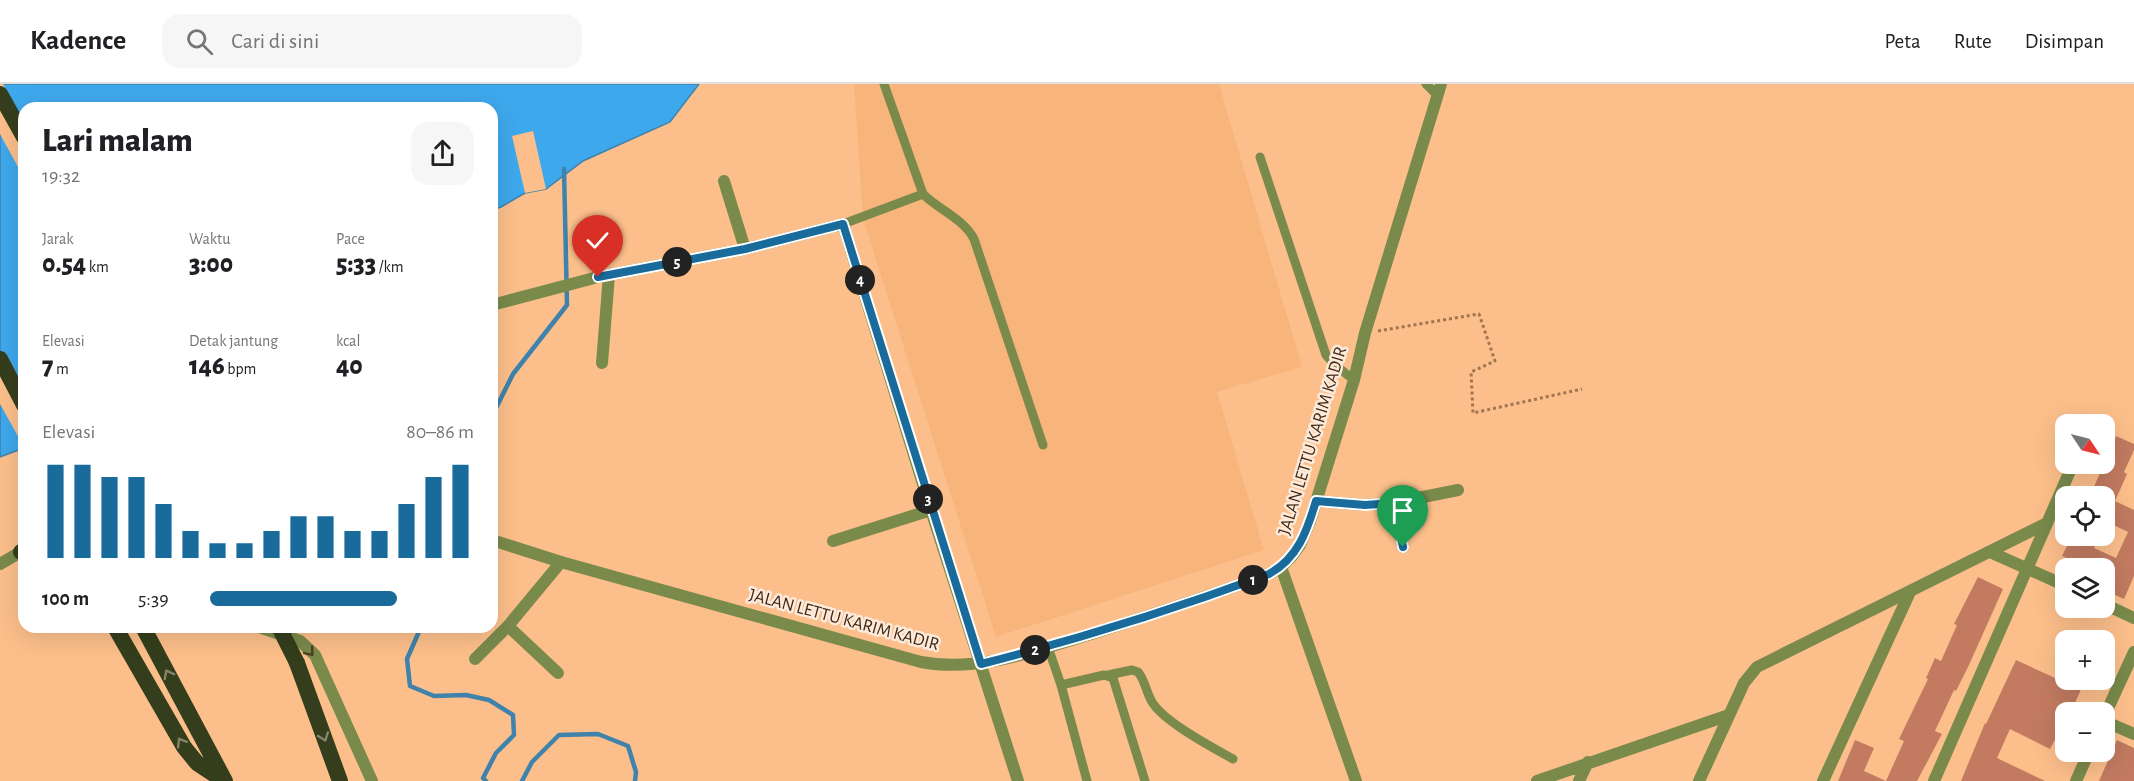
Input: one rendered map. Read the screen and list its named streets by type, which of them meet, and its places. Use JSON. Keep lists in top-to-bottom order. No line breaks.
{"streets":{"street":["JALAN LETTU KARIM KADIR"]},"north":"bottom right","page":{"header":"Kadence","search":"Cari di sini","nav":["Peta","Rute","Disimpan"],"heading":["Lari malam","19:32"],"stats":[["Jarak","0.54 km"],["Waktu","3:00"],["Pace","5:33 /km"],["Elevasi","7 m"],["Detak jantung","146 bpm"],["kcal","40"]],"pins":["5","4","3","1","2"],"chart":["Elevasi","80–86 m"],"map_buttons":["+","−"],"list":[{"name":"100 m","note":"5:39"}]}}
